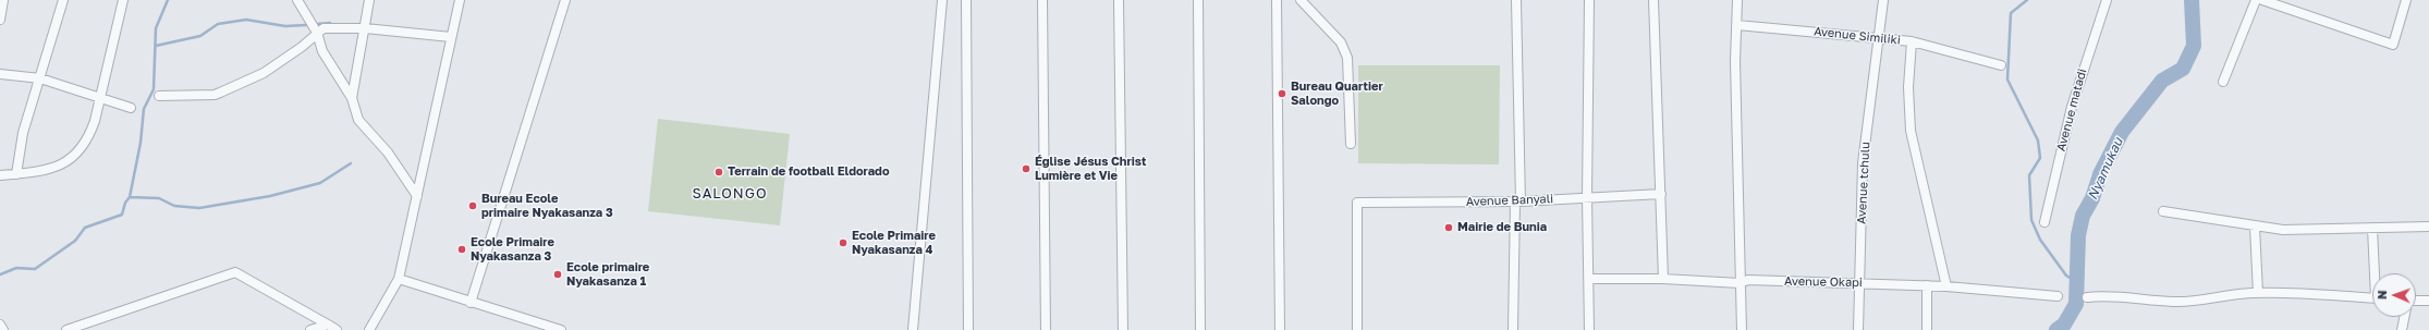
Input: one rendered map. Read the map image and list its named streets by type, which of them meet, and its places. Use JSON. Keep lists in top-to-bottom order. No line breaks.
{"streets":{"street":["Avenue Similiki","Avenue matadi","Avenue tchulu","Avenue Banyali","Avenue Okapi"]},"crossings":[["Avenue Similiki","Avenue tchulu"],["Avenue Similiki","Avenue Okapi"],["Avenue tchulu","Avenue Okapi"]],"districts":["SALONGO"],"water":["Nyamukau"],"places":["Bureau Quartier Salongo","Église Jésus Christ Lumière et Vie","Terrain de football Eldorado","Bureau Ecole primaire Nyakasanza 3","Mairie de Bunia","Ecole Primaire Nyakasanza 4","Ecole Primaire Nyakasanza 3","Ecole primaire Nyakasanza 1"],"north":"left"}
